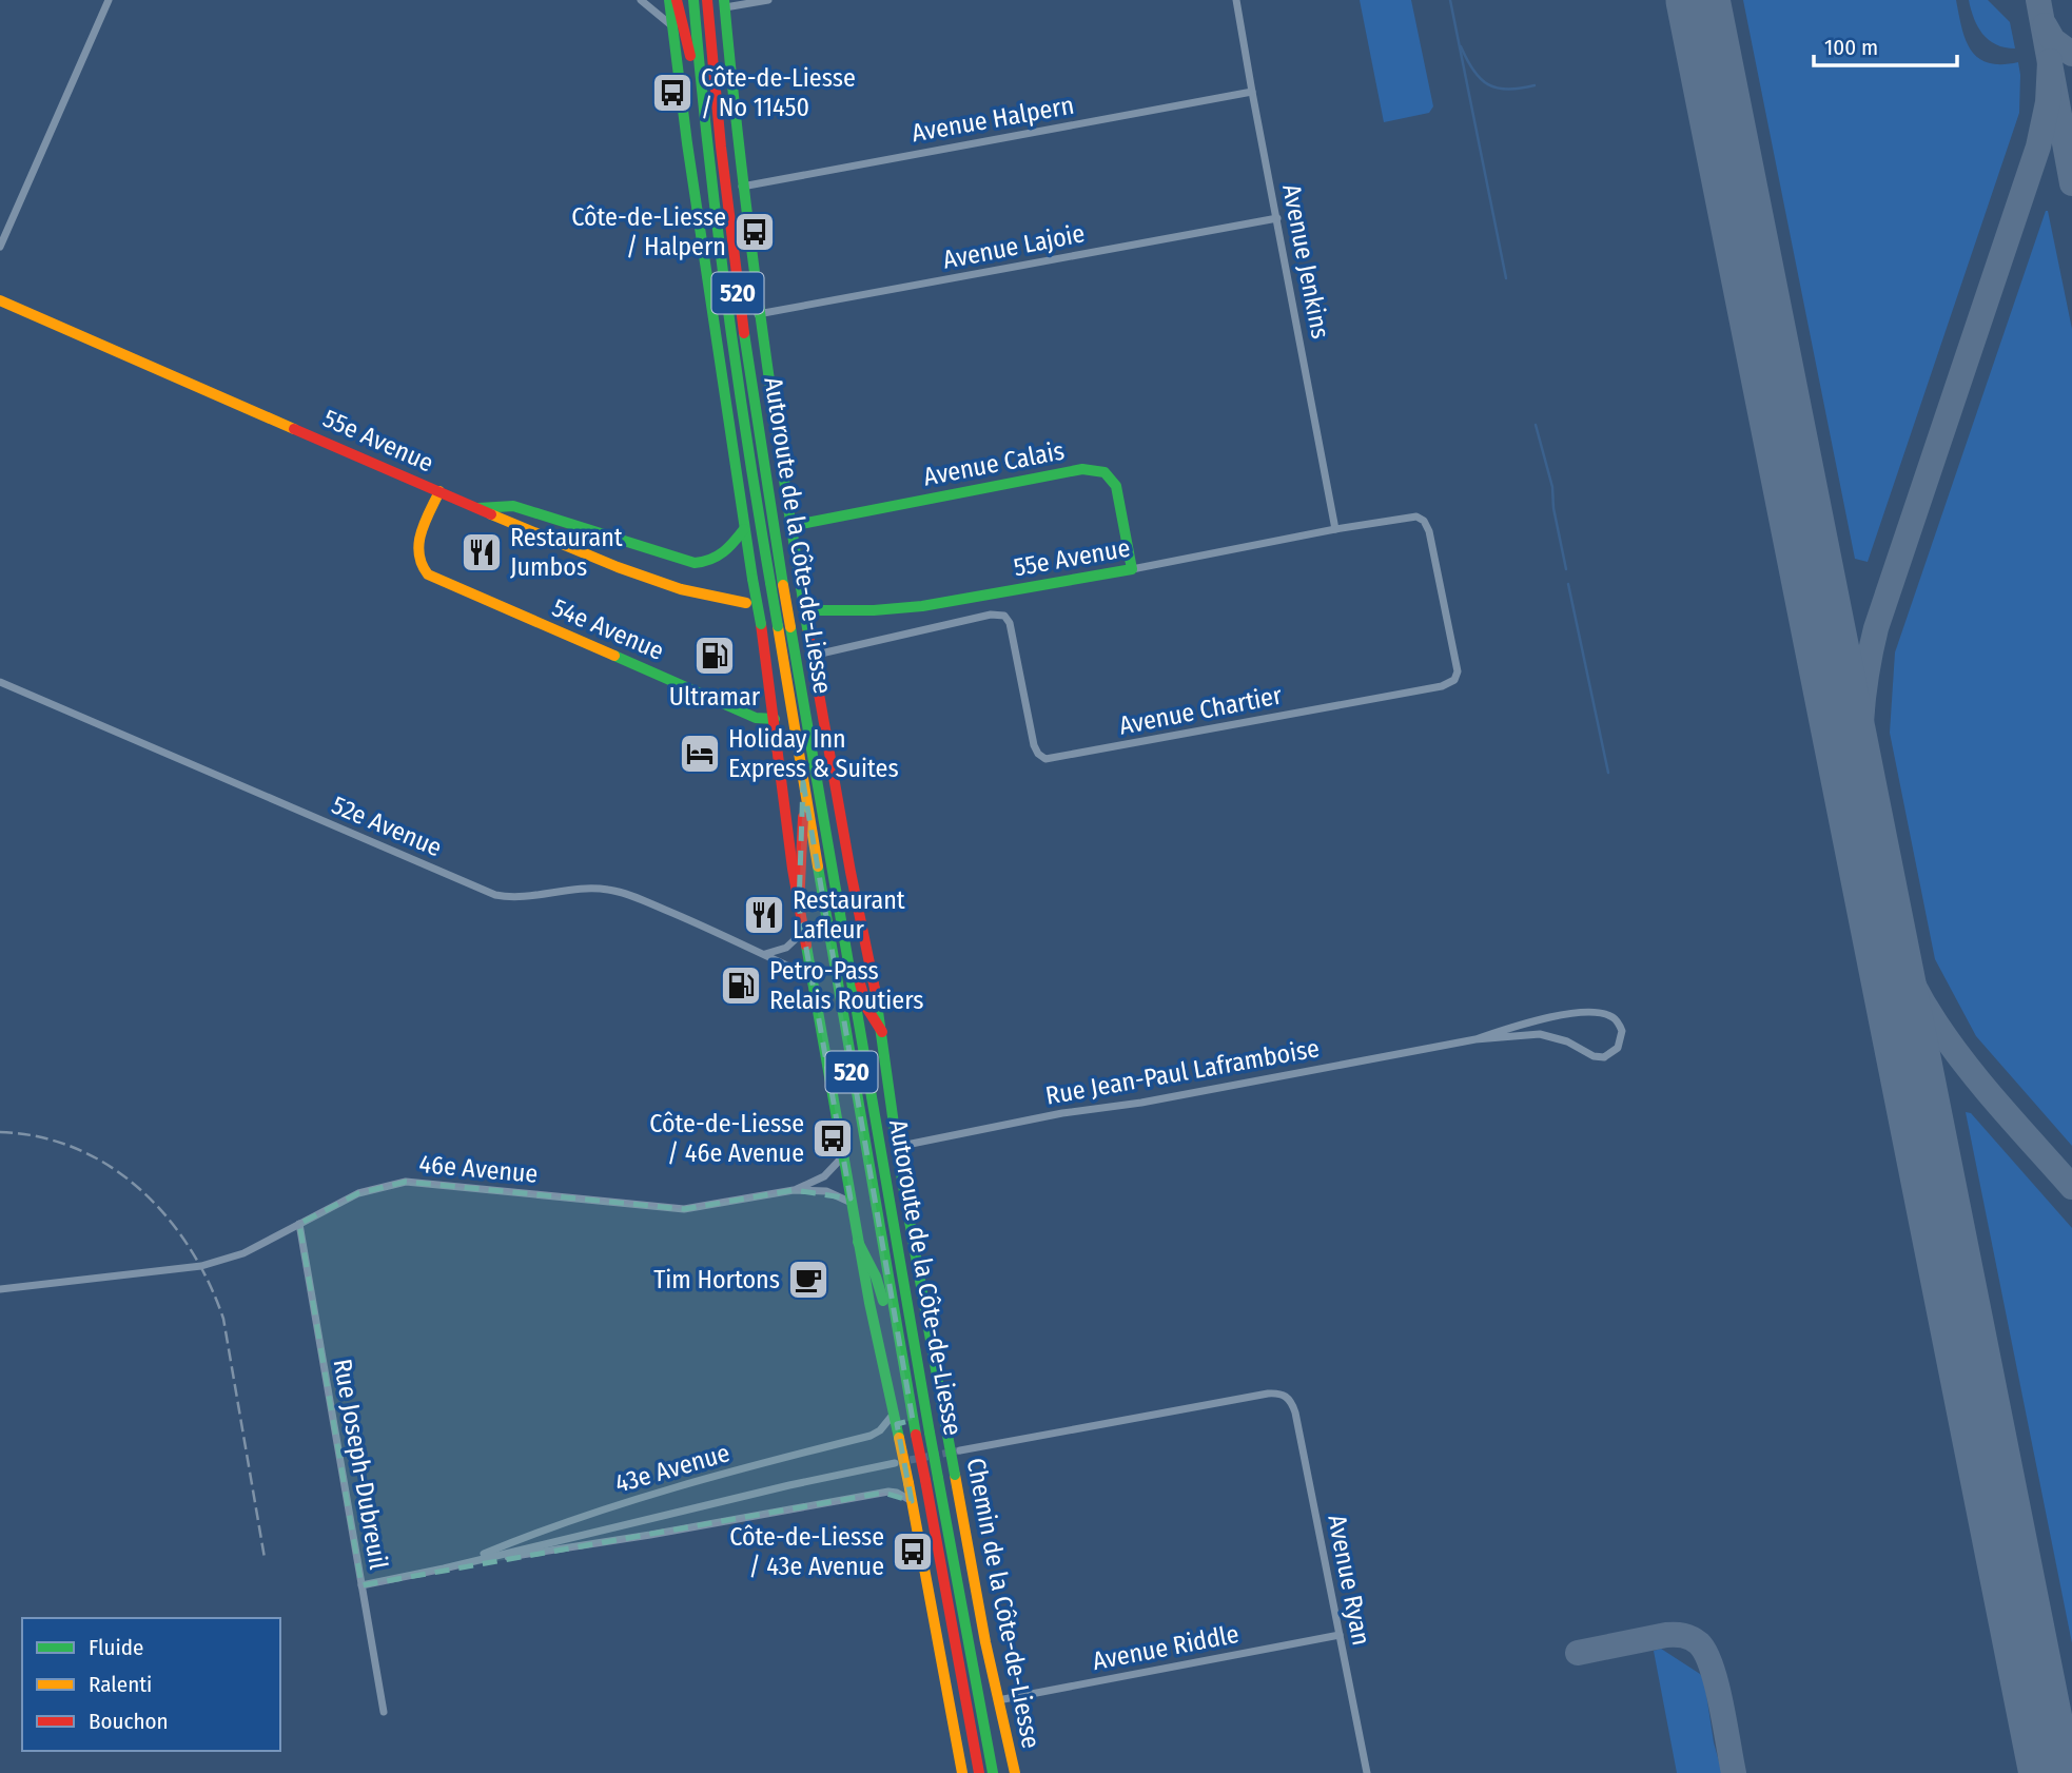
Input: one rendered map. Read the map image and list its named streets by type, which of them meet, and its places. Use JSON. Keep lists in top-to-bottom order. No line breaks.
{"streets":{"main road":["520","55e Avenue","Avenue Calais","Autoroute de la Côte-de-Liesse","54e Avenue","Chemin de la Côte-de-Liesse"],"street":["Avenue Halpern","Avenue Lajoie","Avenue Jenkins","Avenue Chartier","52e Avenue","Rue Jean-Paul Laframboise","46e Avenue","Rue Joseph-Dubreuil","43e Avenue","Avenue Ryan","Avenue Riddle"]},"crossings":[["Avenue Halpern","Avenue Jenkins"],["Avenue Halpern","Chemin de la Côte-de-Liesse"],["Avenue Lajoie","Avenue Jenkins"],["Avenue Lajoie","Chemin de la Côte-de-Liesse"],["Avenue Jenkins","55e Avenue"],["Avenue Jenkins","Avenue Chartier"],["55e Avenue","Avenue Calais"],["55e Avenue","54e Avenue"],["55e Avenue","Avenue Chartier"],["Avenue Calais","Chemin de la Côte-de-Liesse"],["Avenue Chartier","Chemin de la Côte-de-Liesse"],["Rue Jean-Paul Laframboise","Chemin de la Côte-de-Liesse"],["46e Avenue","Rue Joseph-Dubreuil"],["Rue Joseph-Dubreuil","43e Avenue"],["Avenue Ryan","Avenue Riddle"],["Chemin de la Côte-de-Liesse","Avenue Riddle"]],"places":{"bus stop":["Côte-de-Liesse / No 11450","Côte-de-Liesse / Halpern","Côte-de-Liesse / 46e Avenue","Côte-de-Liesse / 43e Avenue"],"restaurant":["Restaurant Jumbos","Restaurant Lafleur"],"fuel station":["Ultramar","Petro-Pass Relais Routiers"],"hotel":["Holiday Inn Express & Suites"],"cafe":["Tim Hortons"]},"legend":["Fluide","Ralenti","Bouchon"],"scale_bar":"100 m"}
